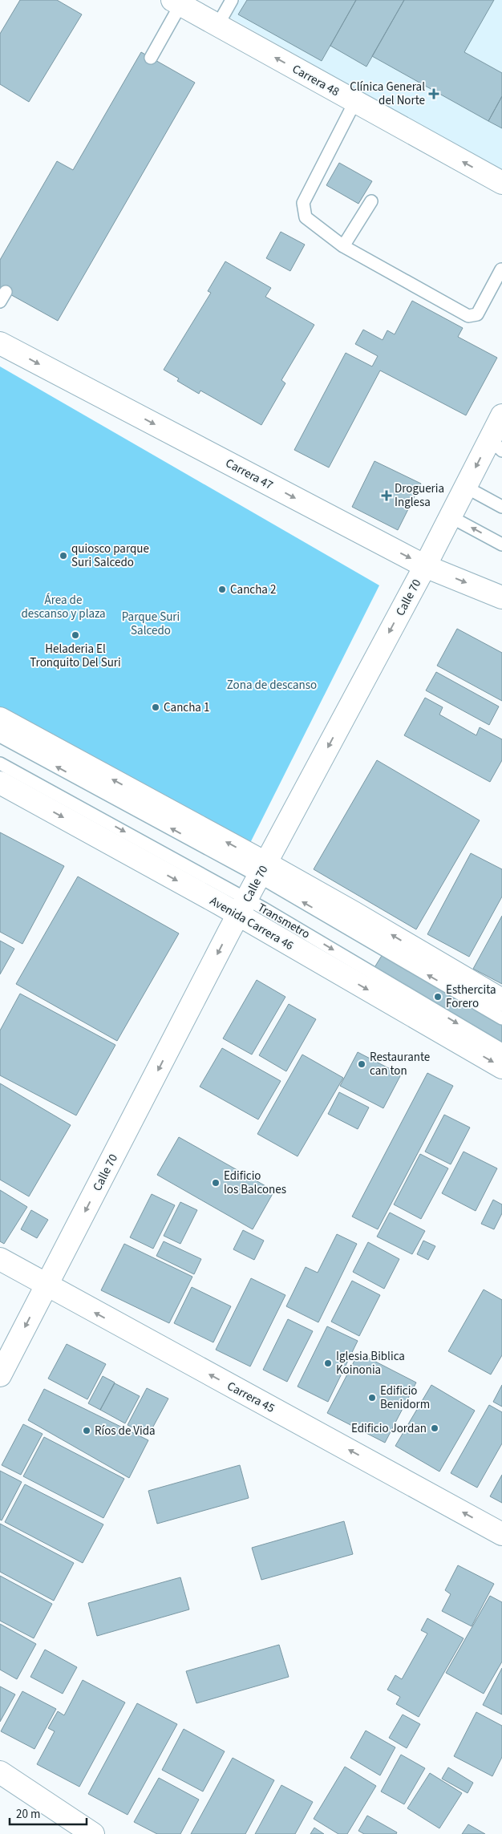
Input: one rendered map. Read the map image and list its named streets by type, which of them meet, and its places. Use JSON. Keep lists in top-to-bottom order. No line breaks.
{"streets":{"street":["Carrera 48","Carrera 47","Calle 70","Avenida Carrera 46","Carrera 45"],"lane":["Transmetro"]},"crossings":[["Carrera 47","Calle 70"],["Calle 70","Transmetro"],["Calle 70","Avenida Carrera 46"],["Calle 70","Carrera 45"],["Transmetro","Avenida Carrera 46"]],"one_way":["Carrera 48","Carrera 47","Calle 70","Carrera 45"],"parks":["Área de descanso y plaza","Parque Suri Salcedo","Zona de descanso"],"places":{"health":["Clínica General del Norte","Drogueria Inglesa"],"other":["quiosco parque Suri Salcedo","Cancha 2","Heladeria El Tronquito Del Suri","Cancha 1","Esthercita Forero","Restaurante can ton","Edificio los Balcones","Iglesia Biblica Koinonia","Edificio Benidorm","Edificio Jordan","Ríos de Vida"]},"scale_bar":"20 m"}
